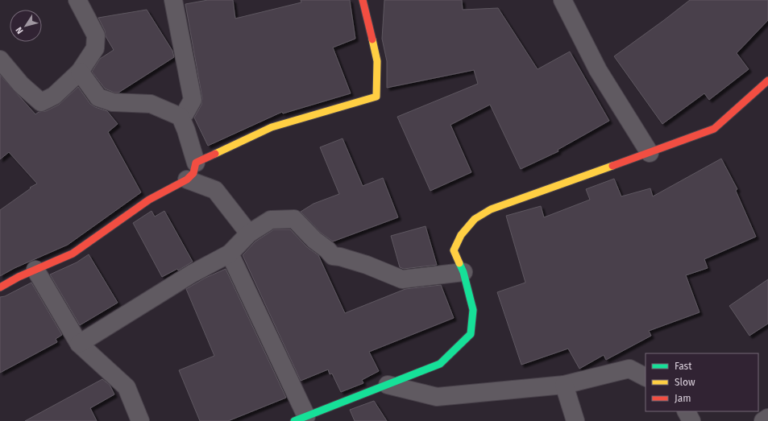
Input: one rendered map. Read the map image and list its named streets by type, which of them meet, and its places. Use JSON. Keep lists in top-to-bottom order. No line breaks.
{"legend":["Fast","Slow","Jam"],"north":"bottom left"}
